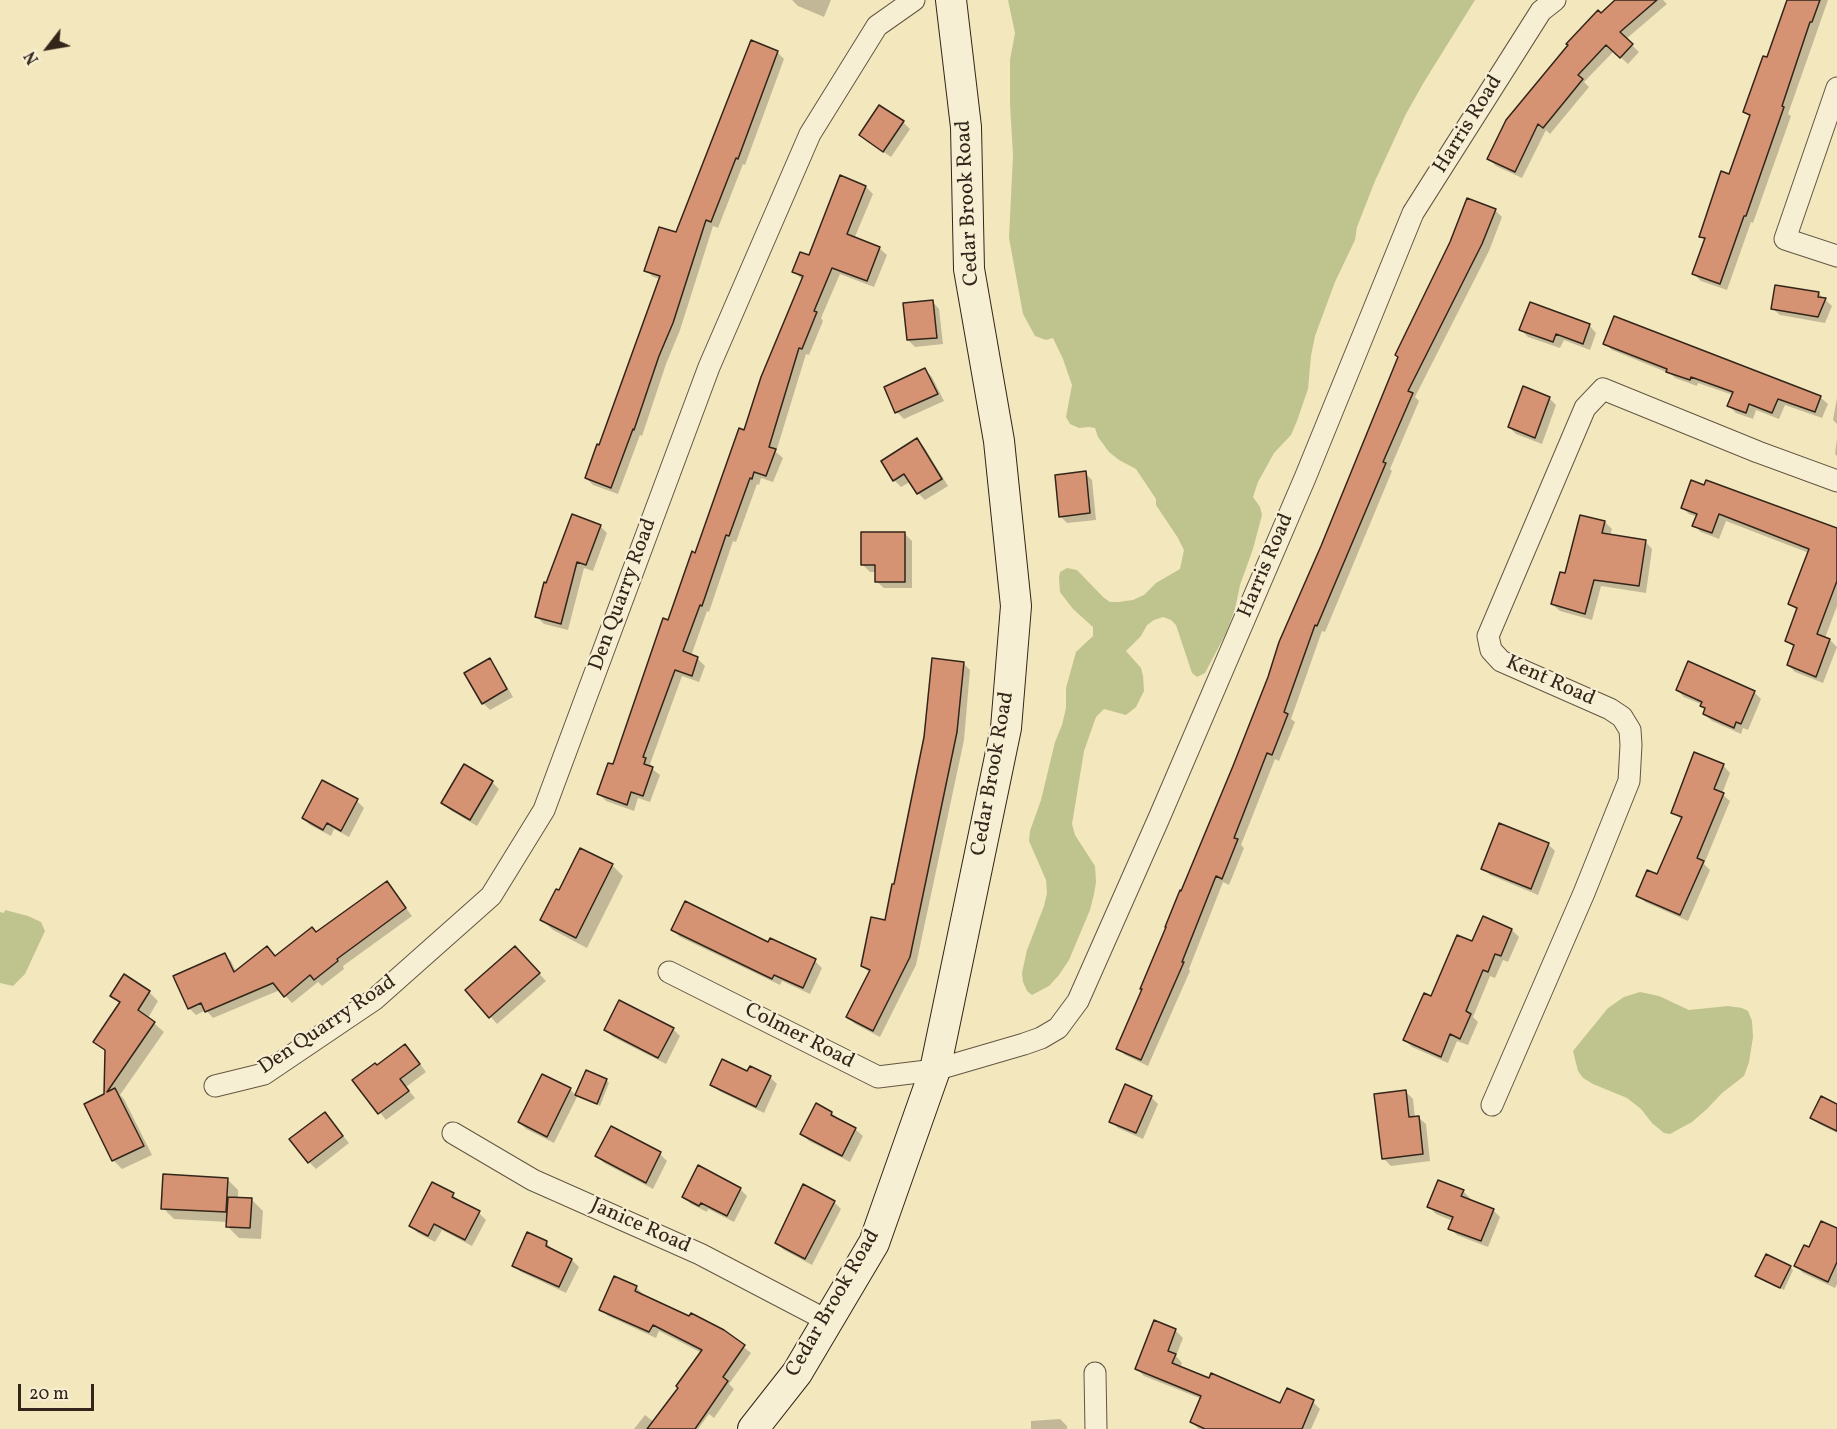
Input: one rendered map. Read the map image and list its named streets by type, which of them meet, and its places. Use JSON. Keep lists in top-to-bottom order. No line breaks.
{"streets":{"street":["Harris Road","Cedar Brook Road","Den Quarry Road","Kent Road","Colmer Road","Janice Road"]},"crossings":[["Harris Road","Cedar Brook Road"],["Harris Road","Colmer Road"],["Cedar Brook Road","Colmer Road"],["Cedar Brook Road","Janice Road"]],"scale_bar":"20 m","north":"bottom left"}
